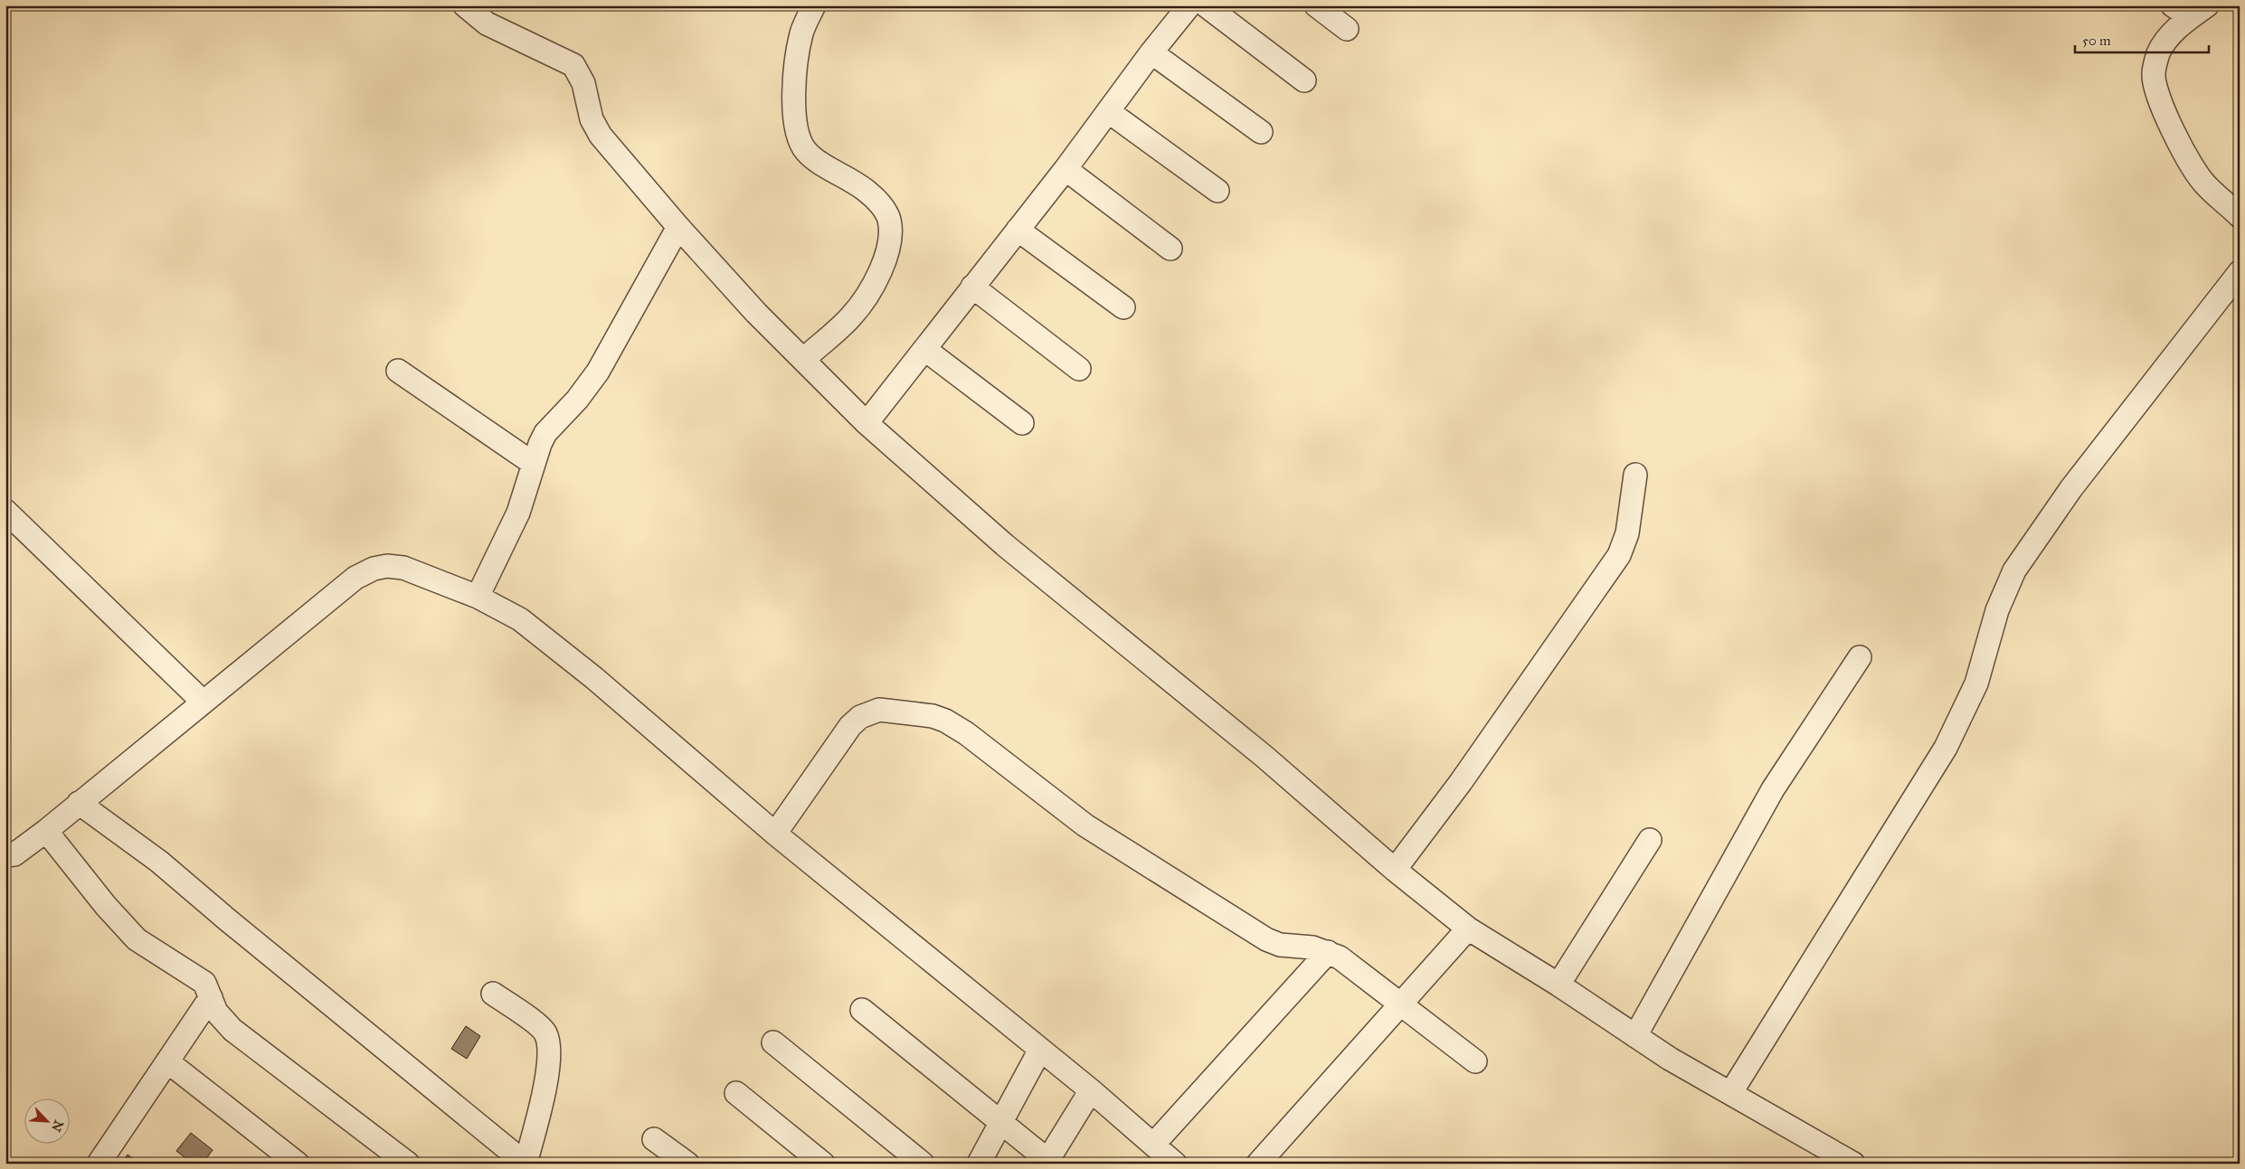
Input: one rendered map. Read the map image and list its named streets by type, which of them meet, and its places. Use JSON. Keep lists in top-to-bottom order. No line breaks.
{"scale_bar":"50 m","north":"bottom right"}
